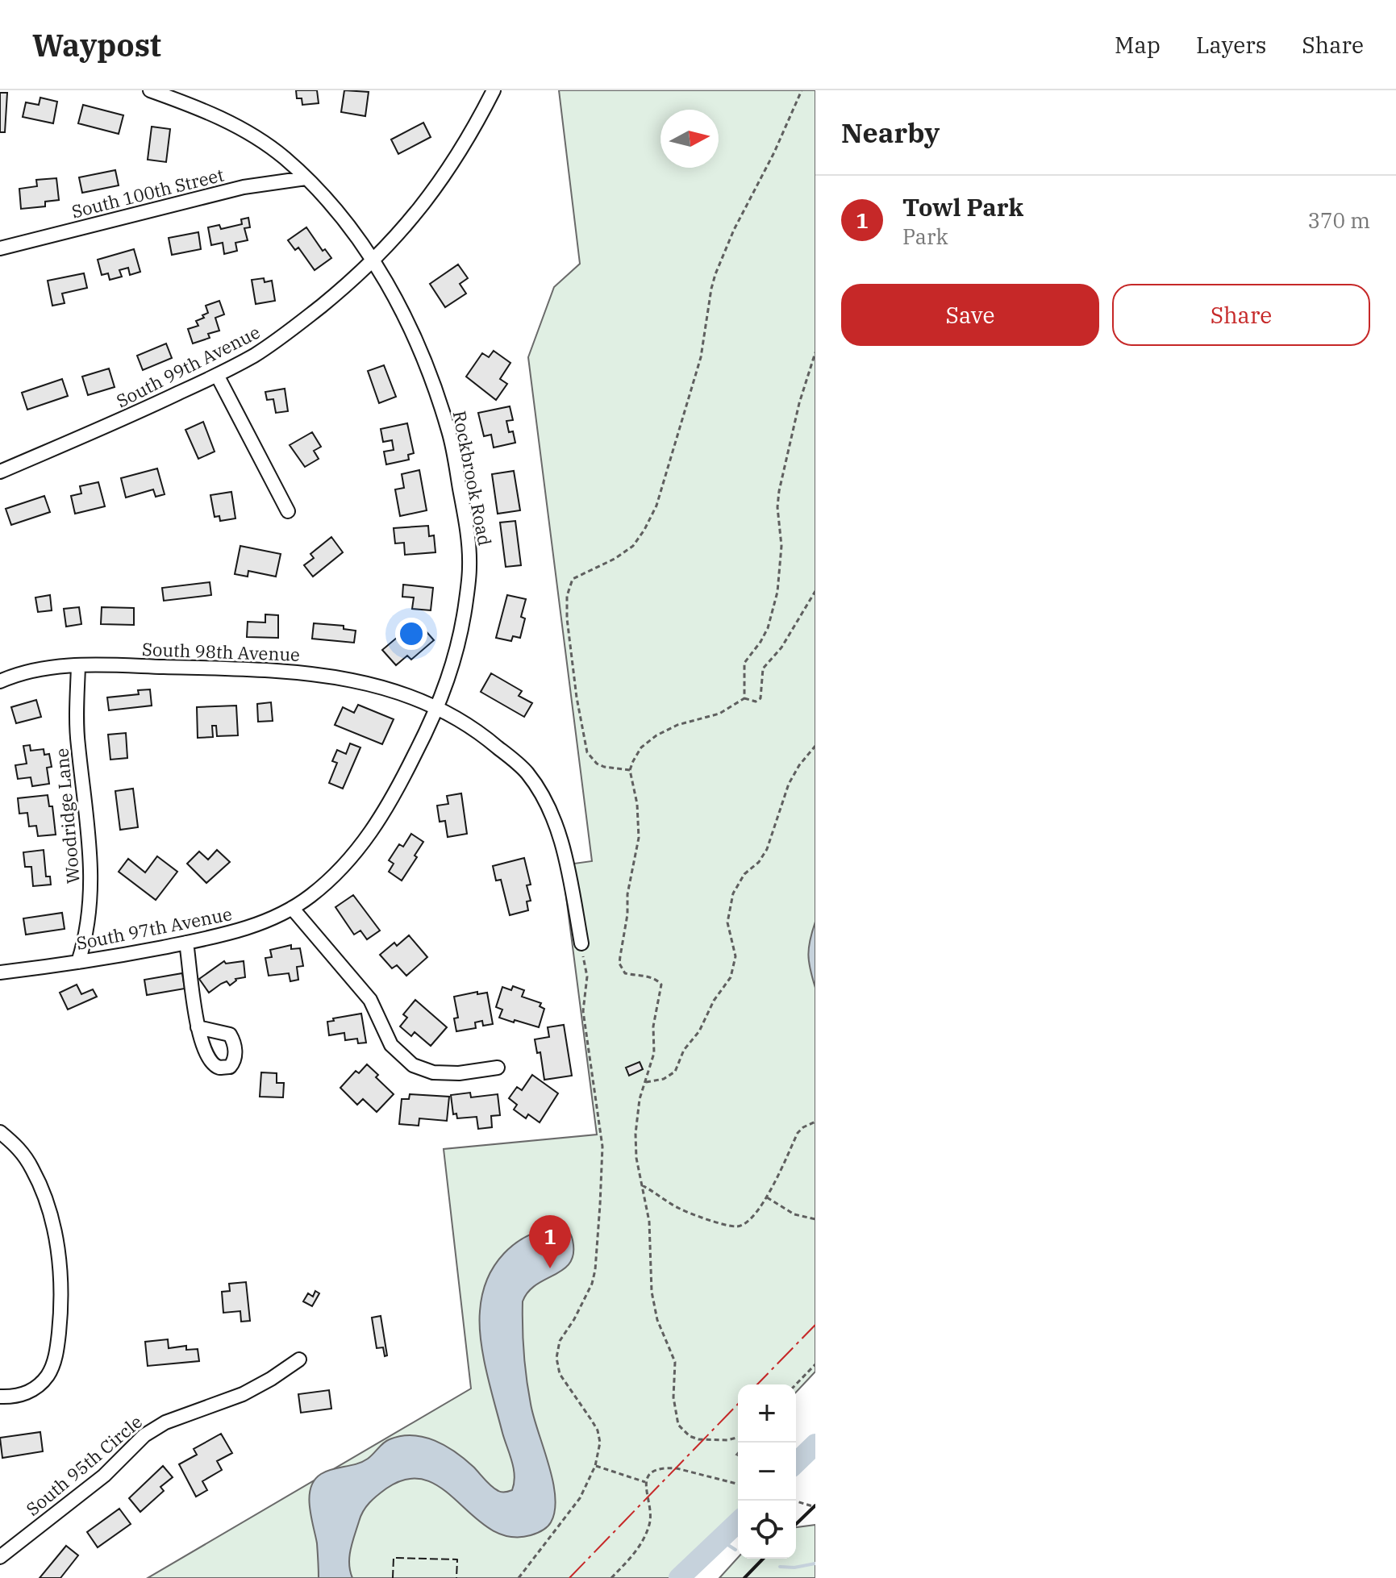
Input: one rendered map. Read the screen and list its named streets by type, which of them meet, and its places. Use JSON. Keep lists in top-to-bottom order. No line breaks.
{"streets":{"street":["South 100th Street","South 99th Avenue","Rockbrook Road","South 98th Avenue","Woodridge Lane","South 97th Avenue","South 95th Circle"]},"crossings":[["South 100th Street","Rockbrook Road"],["South 99th Avenue","Rockbrook Road"],["Rockbrook Road","South 98th Avenue"],["Rockbrook Road","South 97th Avenue"],["South 98th Avenue","Woodridge Lane"],["South 98th Avenue","South 97th Avenue"],["Woodridge Lane","South 97th Avenue"]],"north":"right","page":{"header":"Waypost","nav":["Map","Layers","Share"],"heading":"Nearby","list":[{"mark":"1","name":"Towl Park","note":"Park","value":"370 m"}],"buttons":["Save","Share"],"pins":"1","map_buttons":["+","−"]}}
